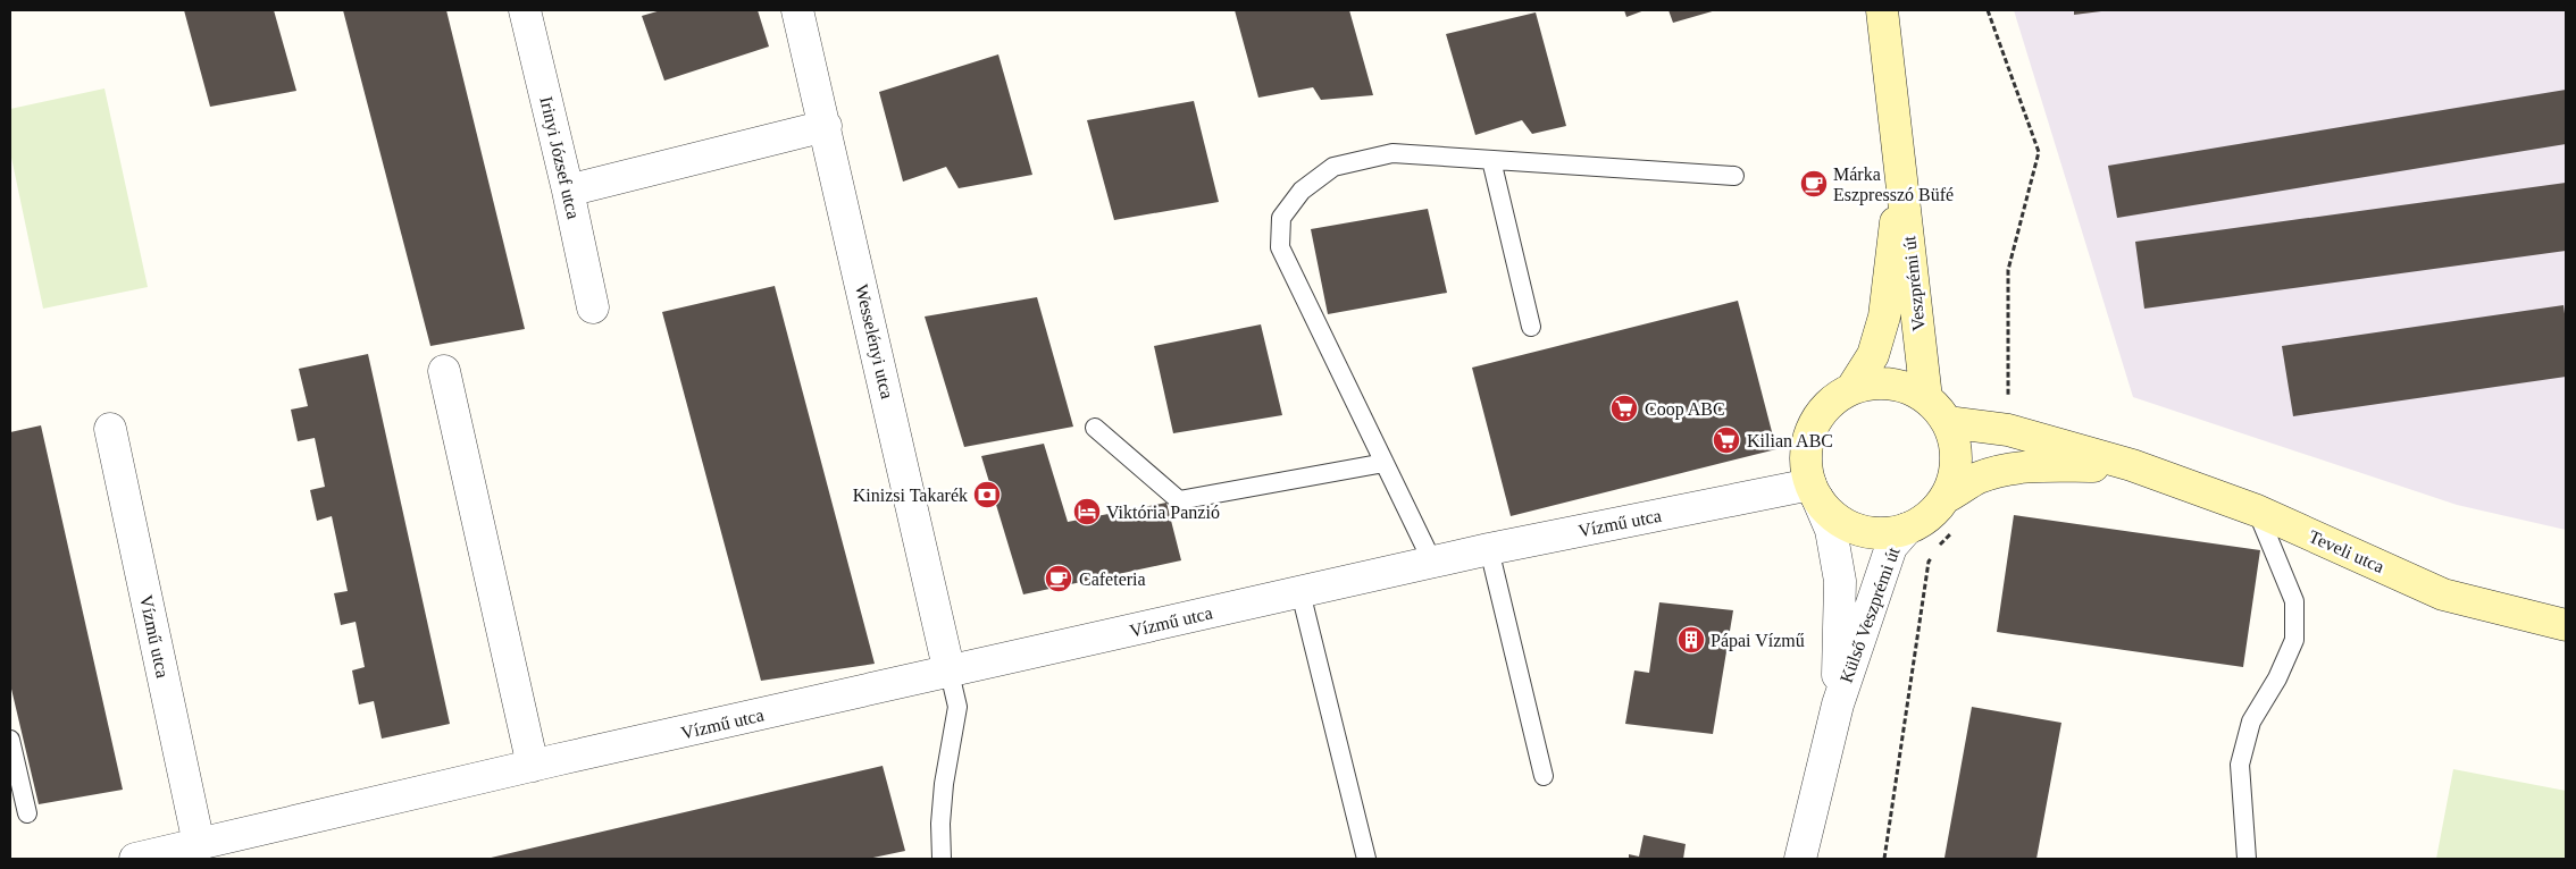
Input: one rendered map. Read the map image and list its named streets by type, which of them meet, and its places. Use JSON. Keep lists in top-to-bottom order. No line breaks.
{"streets":{"main road":["Veszprémi út","Teveli utca"],"street":["Irinyi József utca","Wesselényi utca","Vízmű utca","Külső Veszprémi út"]},"crossings":[["Veszprémi út","Vízmű utca"],["Veszprémi út","Teveli utca"],["Veszprémi út","Külső Veszprémi út"],["Wesselényi utca","Vízmű utca"],["Vízmű utca","Teveli utca"],["Vízmű utca","Külső Veszprémi út"],["Teveli utca","Külső Veszprémi út"]],"places":{"cafe":["Márka Eszpresszó Büfé","Cafeteria"],"supermarket":["Coop ABC","Kilian ABC"],"bank":["Kinizsi Takarék"],"hotel":["Viktória Panzió"],"building":["Pápai Vízmű"]}}
